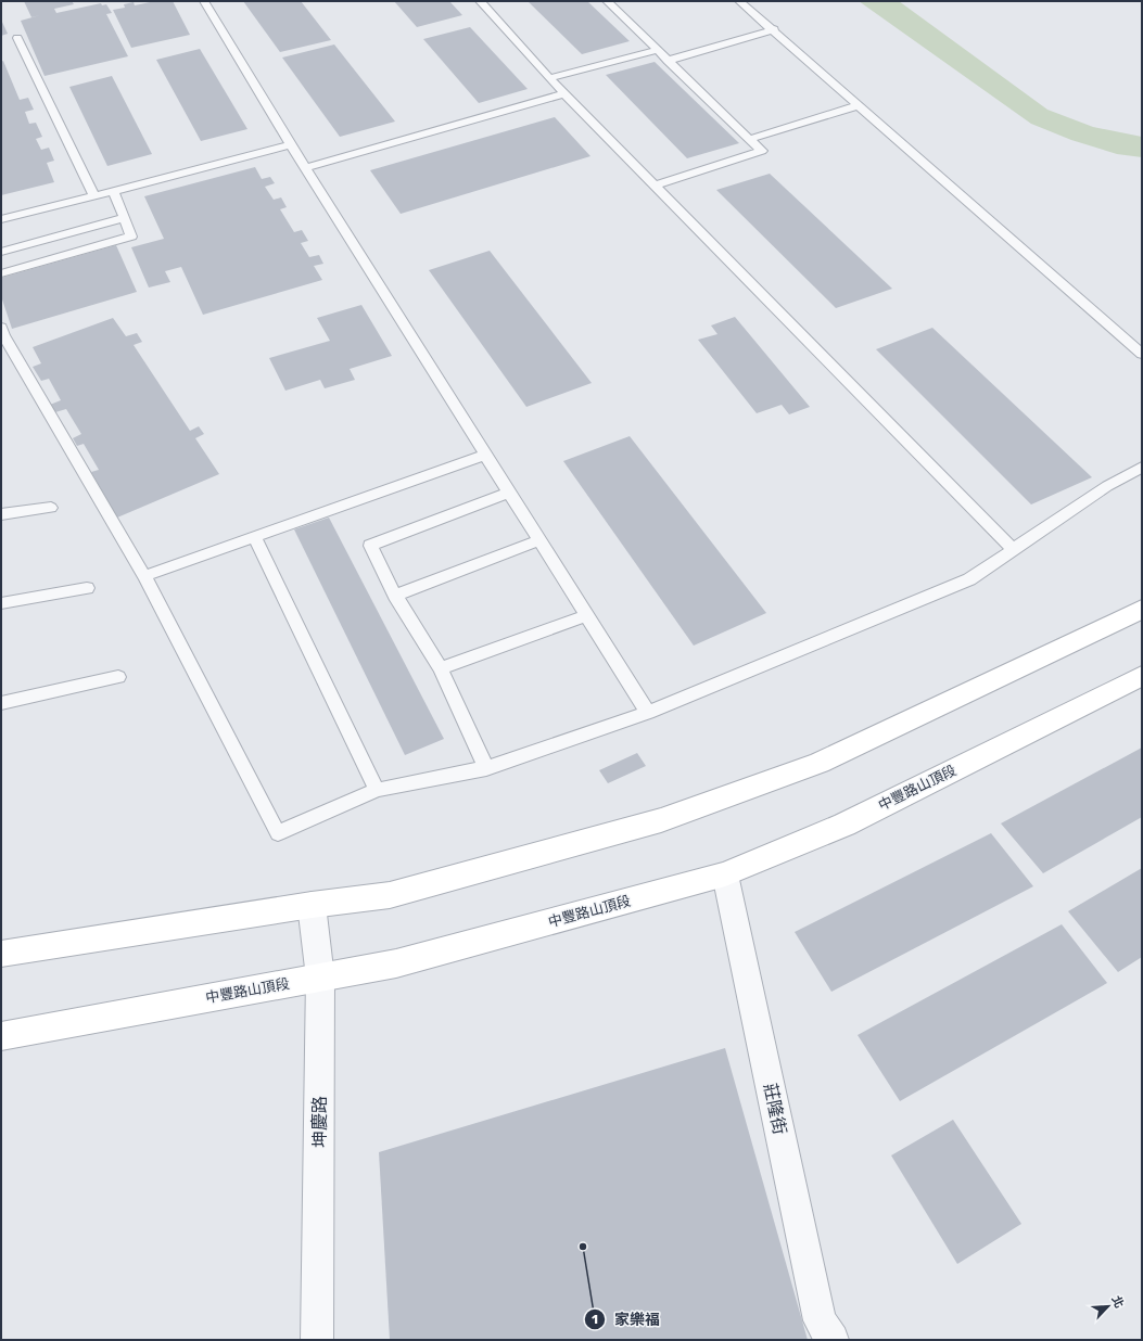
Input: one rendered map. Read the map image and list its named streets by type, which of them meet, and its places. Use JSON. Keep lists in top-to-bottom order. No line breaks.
{"streets":{"main road":["中豐路山頂段"],"street":["莊隆街","坤慶路"]},"crossings":[["中豐路山頂段","莊隆街"],["中豐路山頂段","坤慶路"]],"places":["家樂福"],"north":"top right"}
